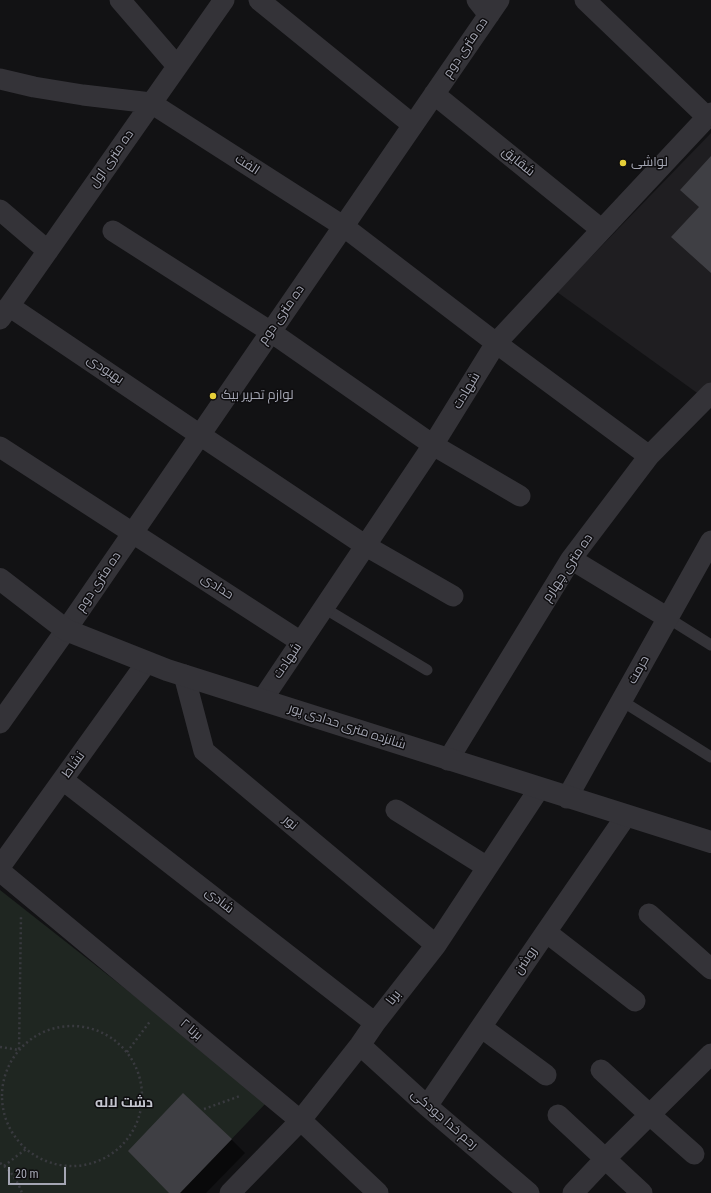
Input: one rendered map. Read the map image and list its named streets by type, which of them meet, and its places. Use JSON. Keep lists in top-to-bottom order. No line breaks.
{"streets":{"street":["ده متری دوم","ده متری اول","شقایق","الفت","بهبودی","شهادت","ده متری چهارم","حدادی","حرمت","شانزده متری حدادی پور","نشاط","نور","شادی","روشن","برنا","برنا ۲","رحم خدا جودکی"]},"crossings":[["ده متری دوم","شقایق"],["ده متری دوم","الفت"],["ده متری دوم","بهبودی"],["ده متری دوم","حدادی"],["ده متری دوم","شانزده متری حدادی پور"],["ده متری اول","الفت"],["ده متری اول","بهبودی"],["شقایق","شهادت"],["الفت","شهادت"],["الفت","ده متری چهارم"],["بهبودی","شهادت"],["شهادت","حدادی"],["شهادت","شانزده متری حدادی پور"],["ده متری چهارم","شانزده متری حدادی پور"],["حرمت","شانزده متری حدادی پور"],["شانزده متری حدادی پور","نشاط"],["شانزده متری حدادی پور","نور"],["شانزده متری حدادی پور","روشن"],["شانزده متری حدادی پور","برنا"],["نشاط","شادی"],["نور","برنا"],["شادی","برنا"],["روشن","رحم خدا جودکی"],["برنا","برنا ۲"],["برنا","رحم خدا جودکی"]],"districts":["دشت لاله"],"places":["لواشی","لوازم تحریر بیک"],"scale_bar":"20 m"}
